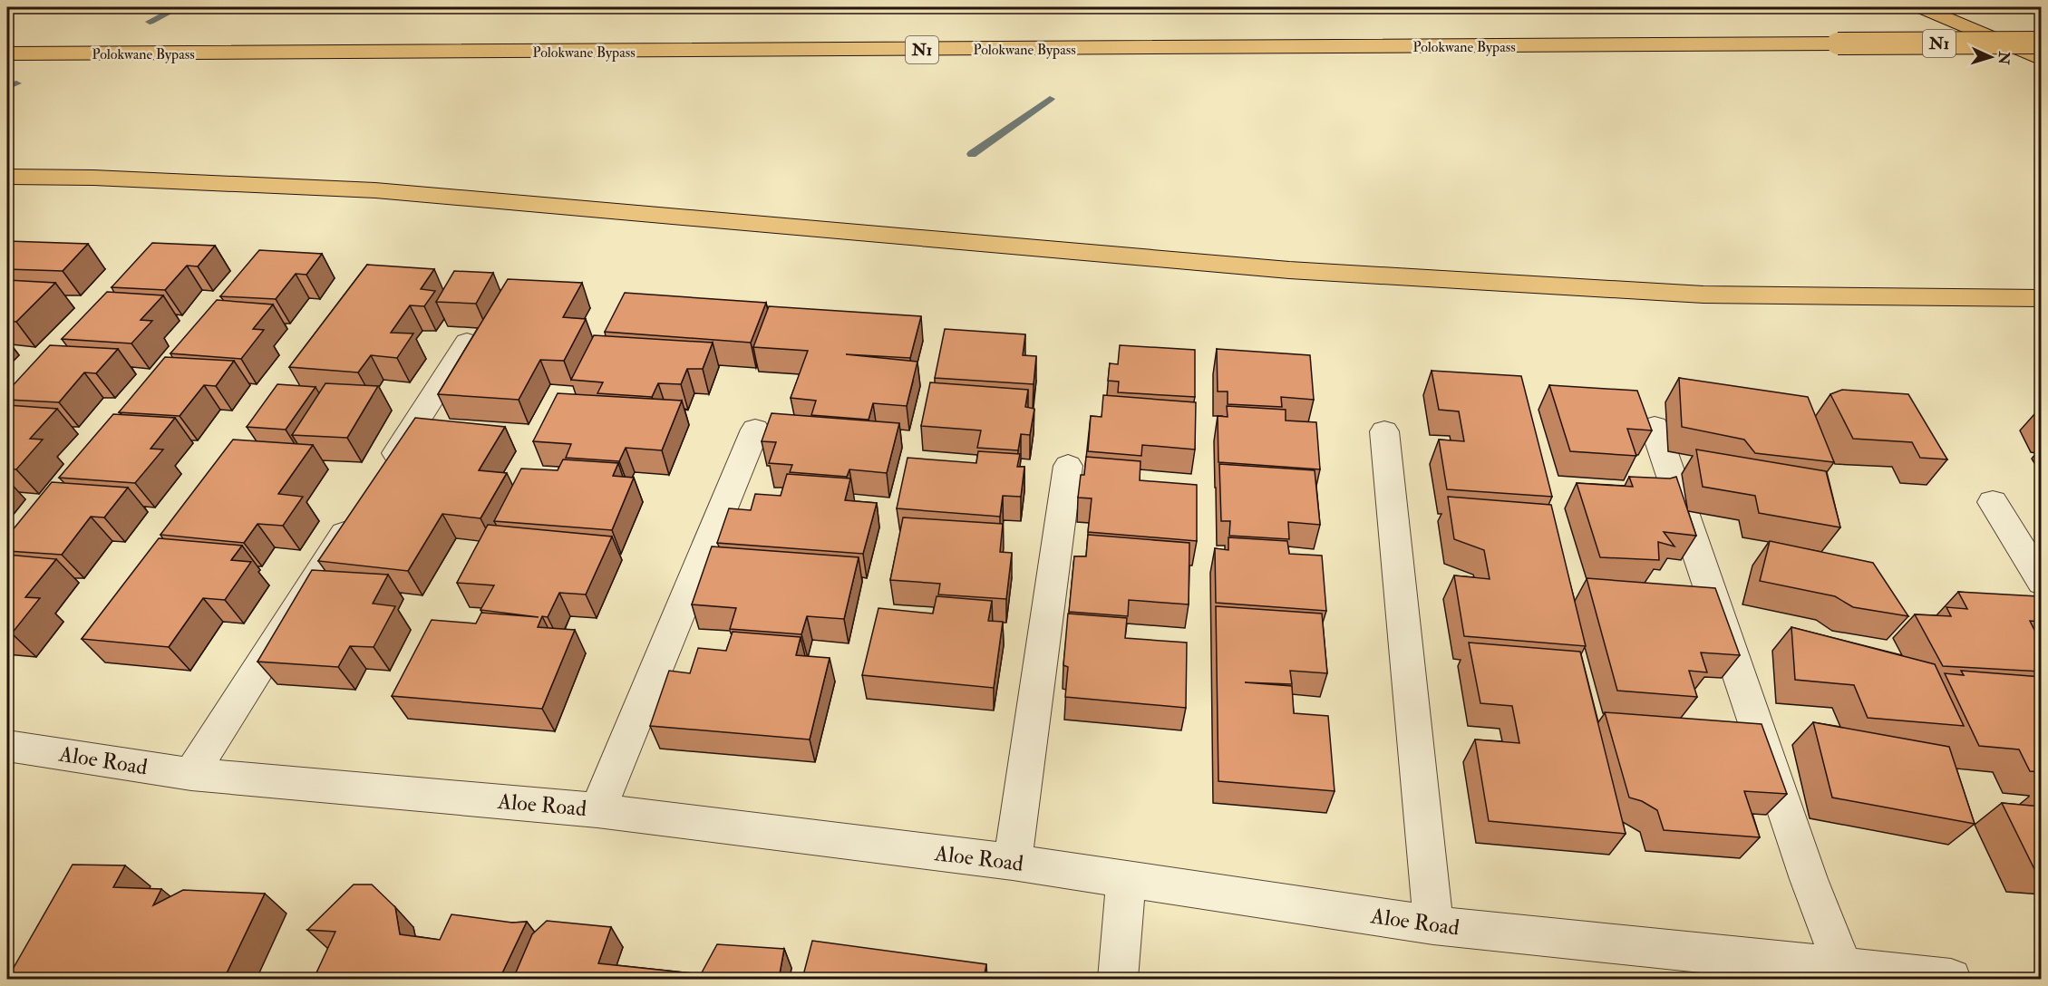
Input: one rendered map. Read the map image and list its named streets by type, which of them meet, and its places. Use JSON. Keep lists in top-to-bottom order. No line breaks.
{"streets":{"main road":["N1","Polokwane Bypass"],"street":["Aloe Road"]},"north":"right"}
